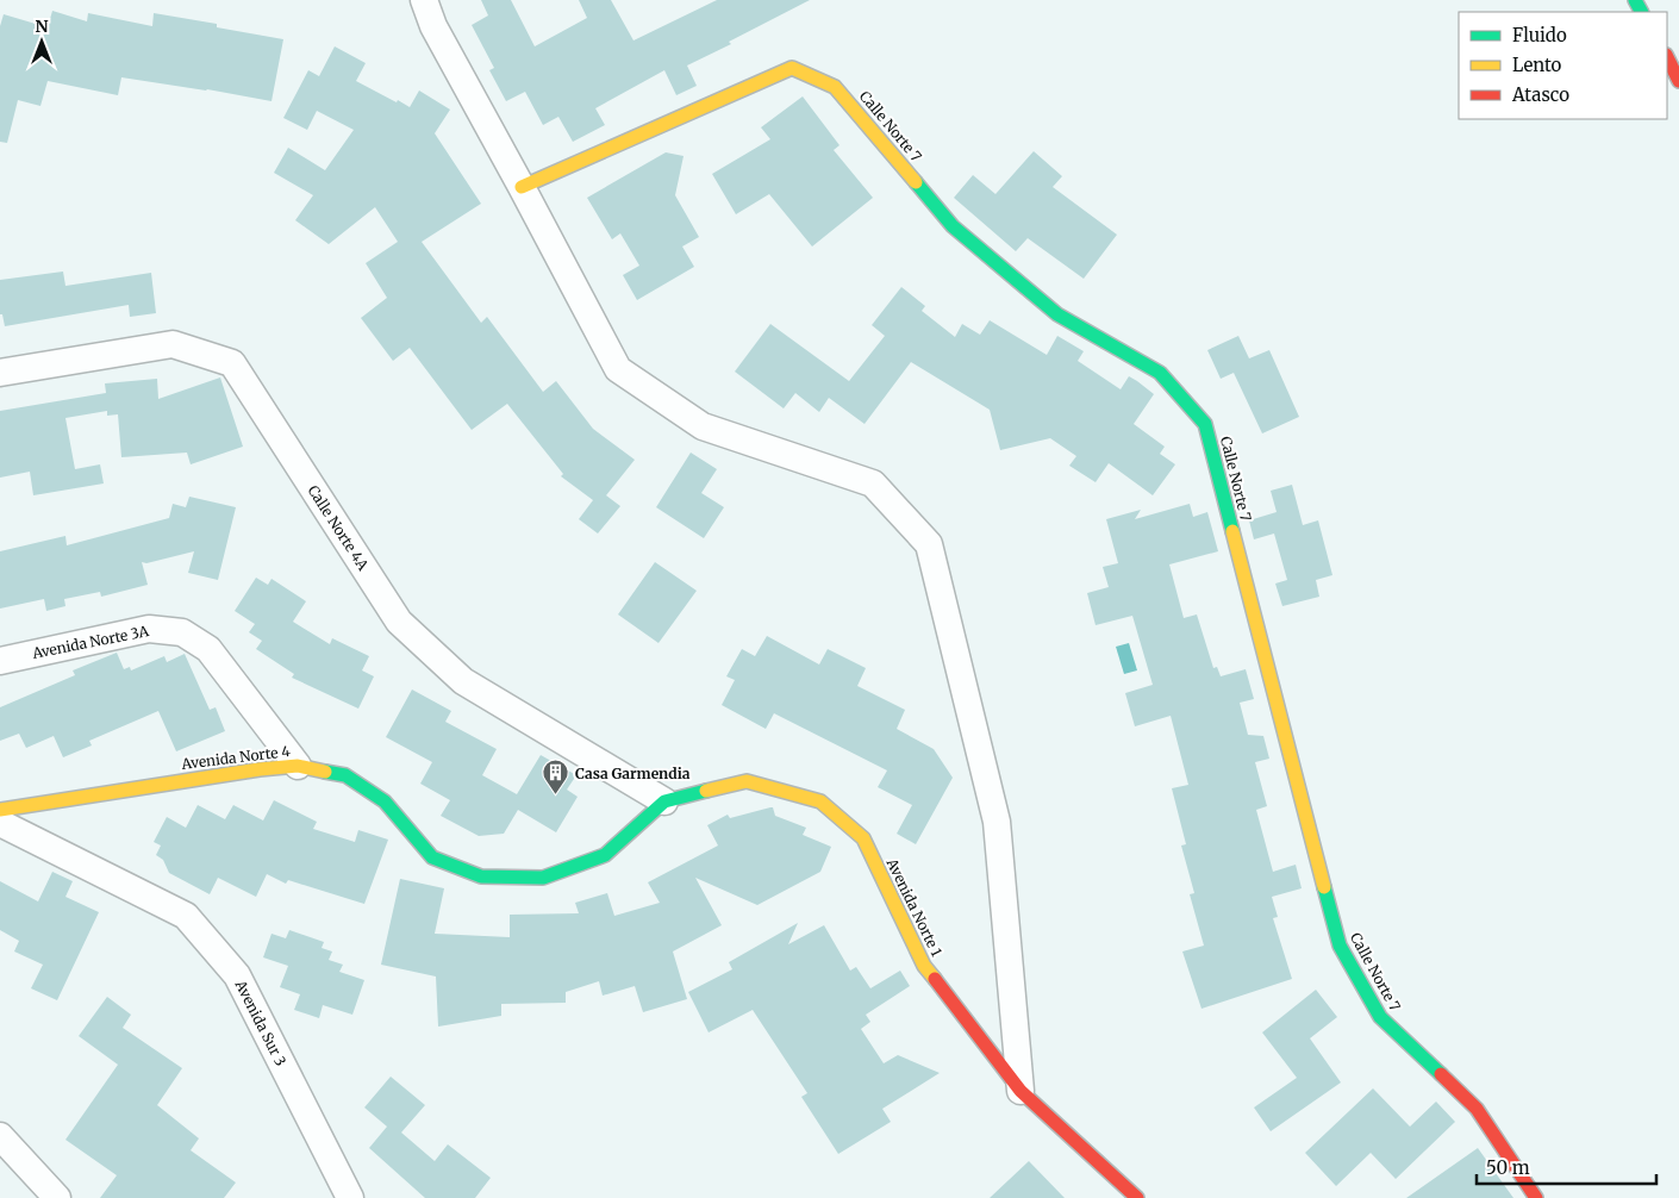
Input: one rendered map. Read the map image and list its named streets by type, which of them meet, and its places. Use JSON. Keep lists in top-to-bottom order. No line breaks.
{"streets":{"street":["Calle Norte 7","Calle Norte 4A","Avenida Norte 3A","Avenida Norte 4","Avenida Norte 1","Avenida Sur 3"]},"crossings":[["Calle Norte 4A","Avenida Norte 4"],["Calle Norte 4A","Avenida Norte 1"],["Avenida Norte 3A","Avenida Norte 4"],["Avenida Norte 4","Avenida Norte 1"]],"places":{"building":["Casa Garmendia"]},"legend":["Fluido","Lento","Atasco"],"scale_bar":"50 m","north":"top"}
